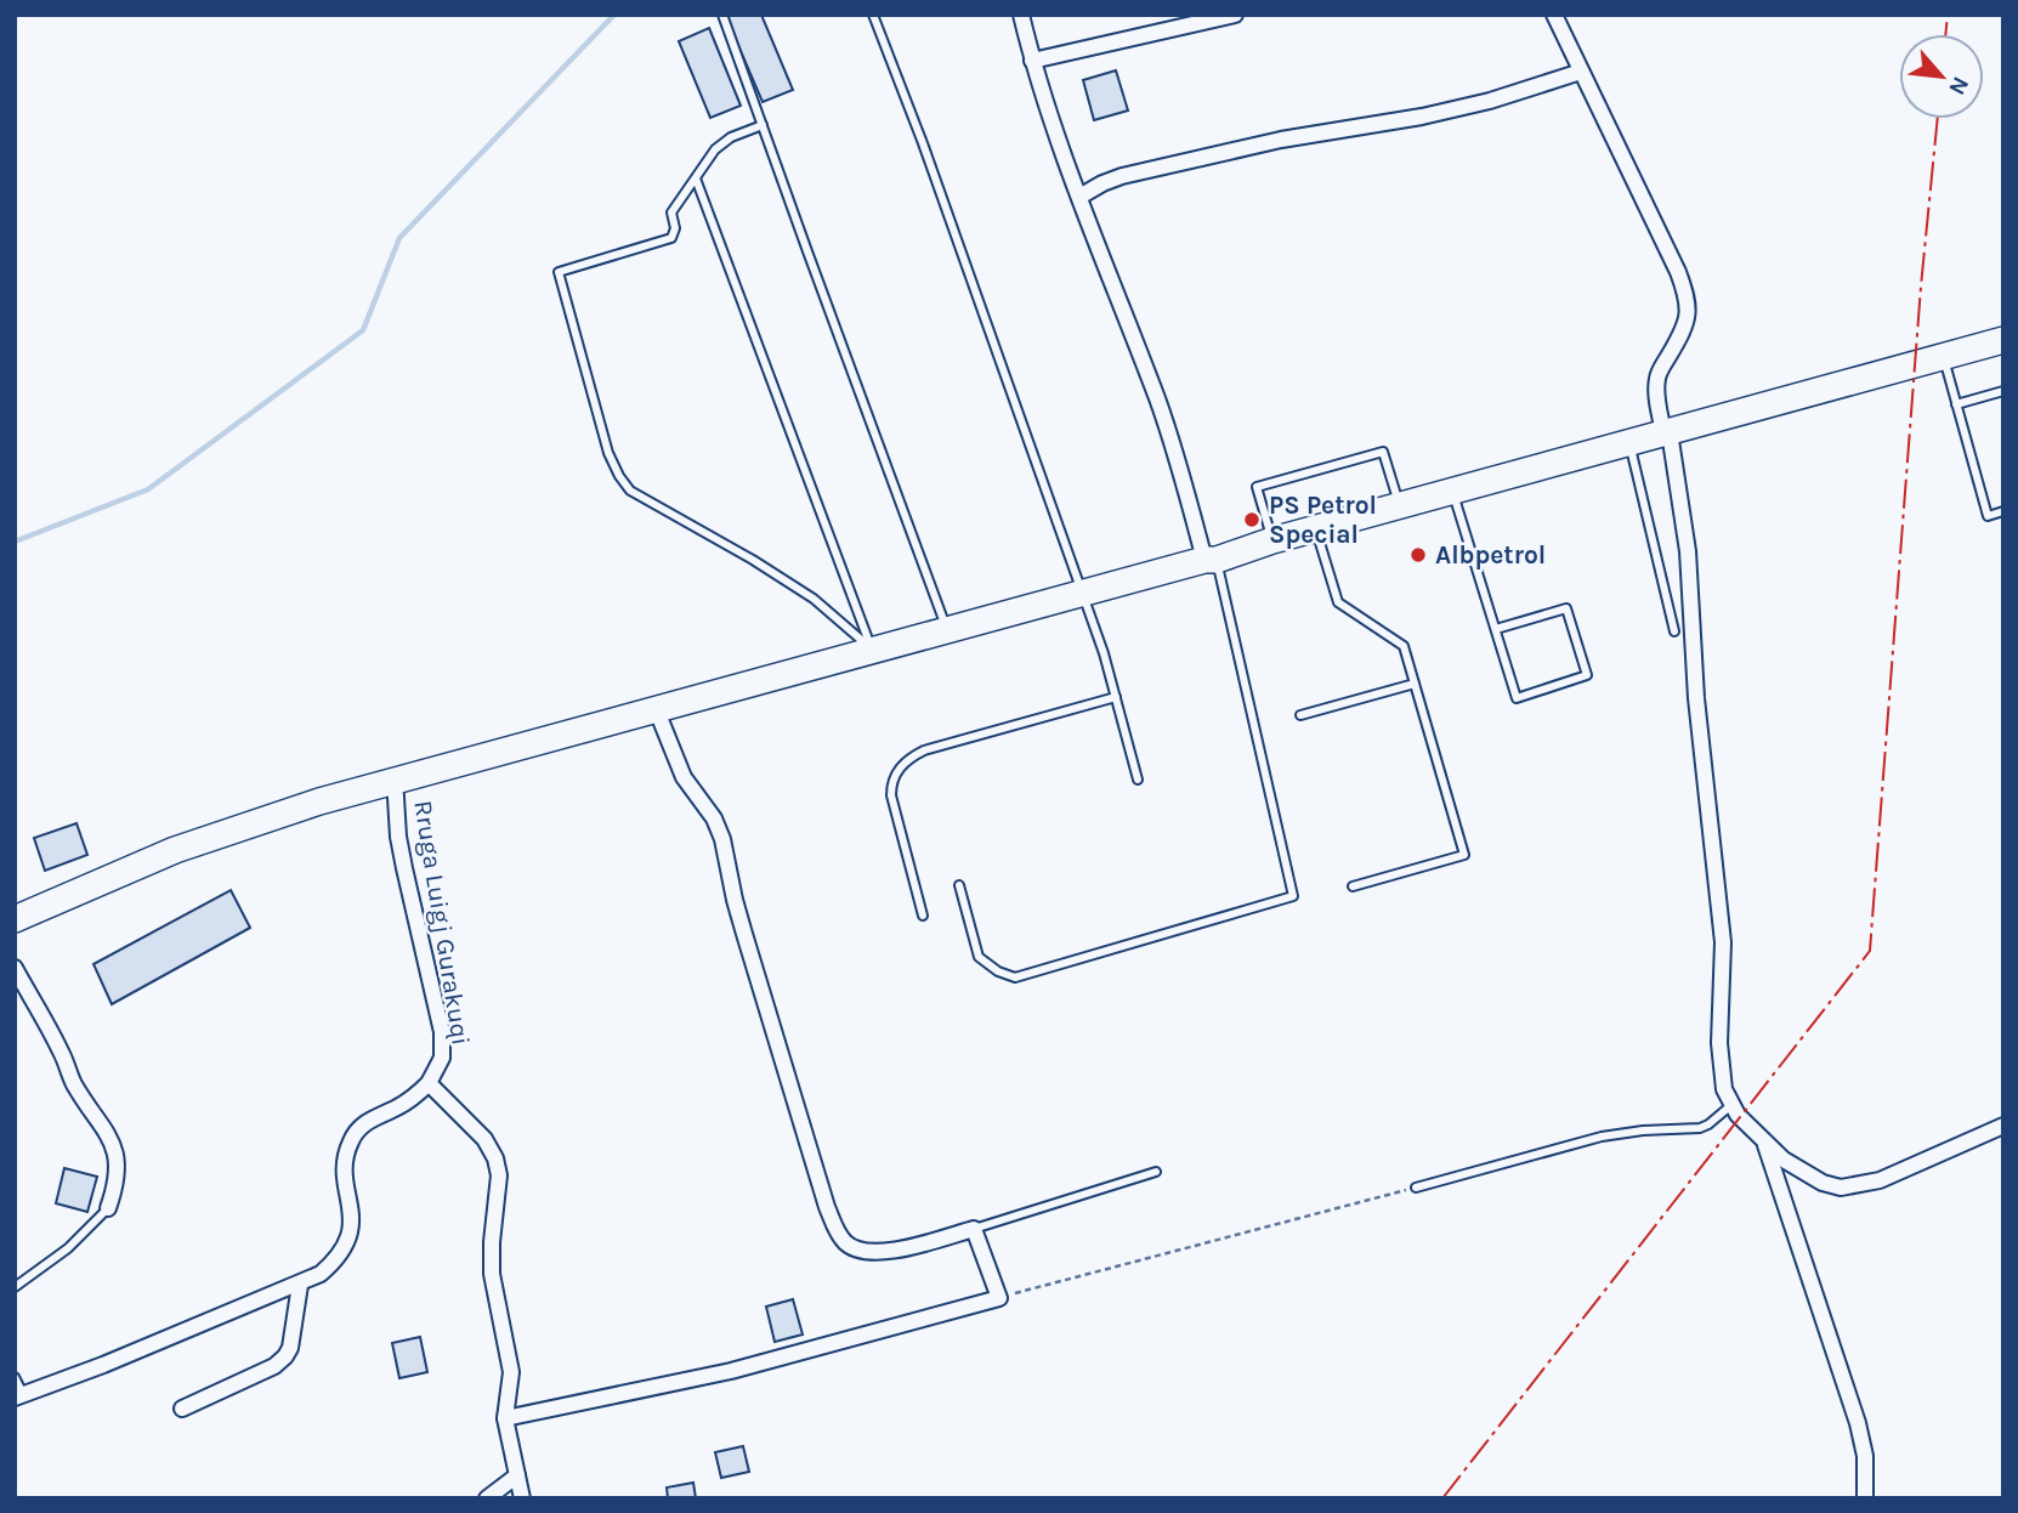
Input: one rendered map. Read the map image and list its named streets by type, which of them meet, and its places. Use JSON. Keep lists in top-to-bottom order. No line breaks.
{"streets":{"street":["Rruga Luigj Gurakuqi"]},"places":["PS Petrol Special","Albpetrol"],"north":"bottom right"}
